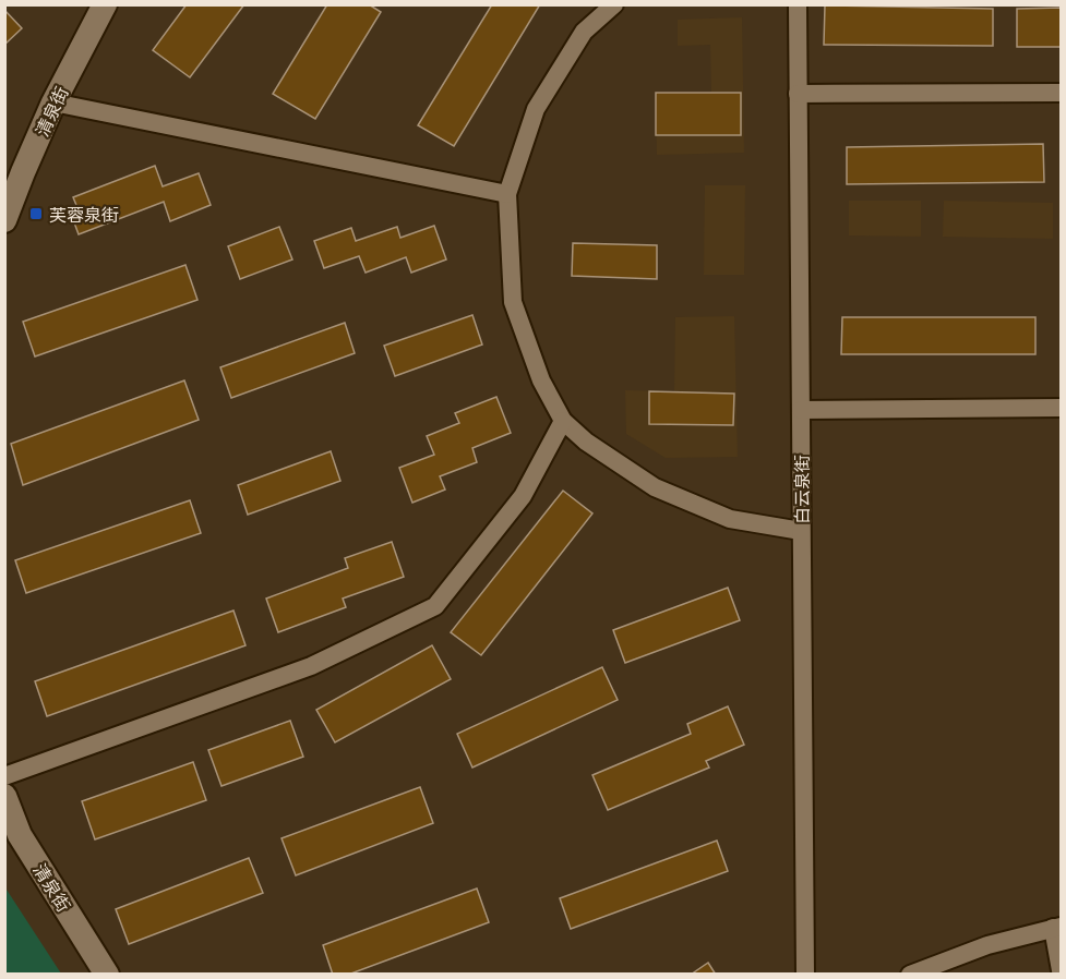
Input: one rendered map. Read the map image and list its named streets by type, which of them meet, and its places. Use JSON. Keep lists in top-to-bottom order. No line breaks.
{"streets":{"street":["清泉街","白云泉街"]},"places":{"transit":["芙蓉泉街"]}}
